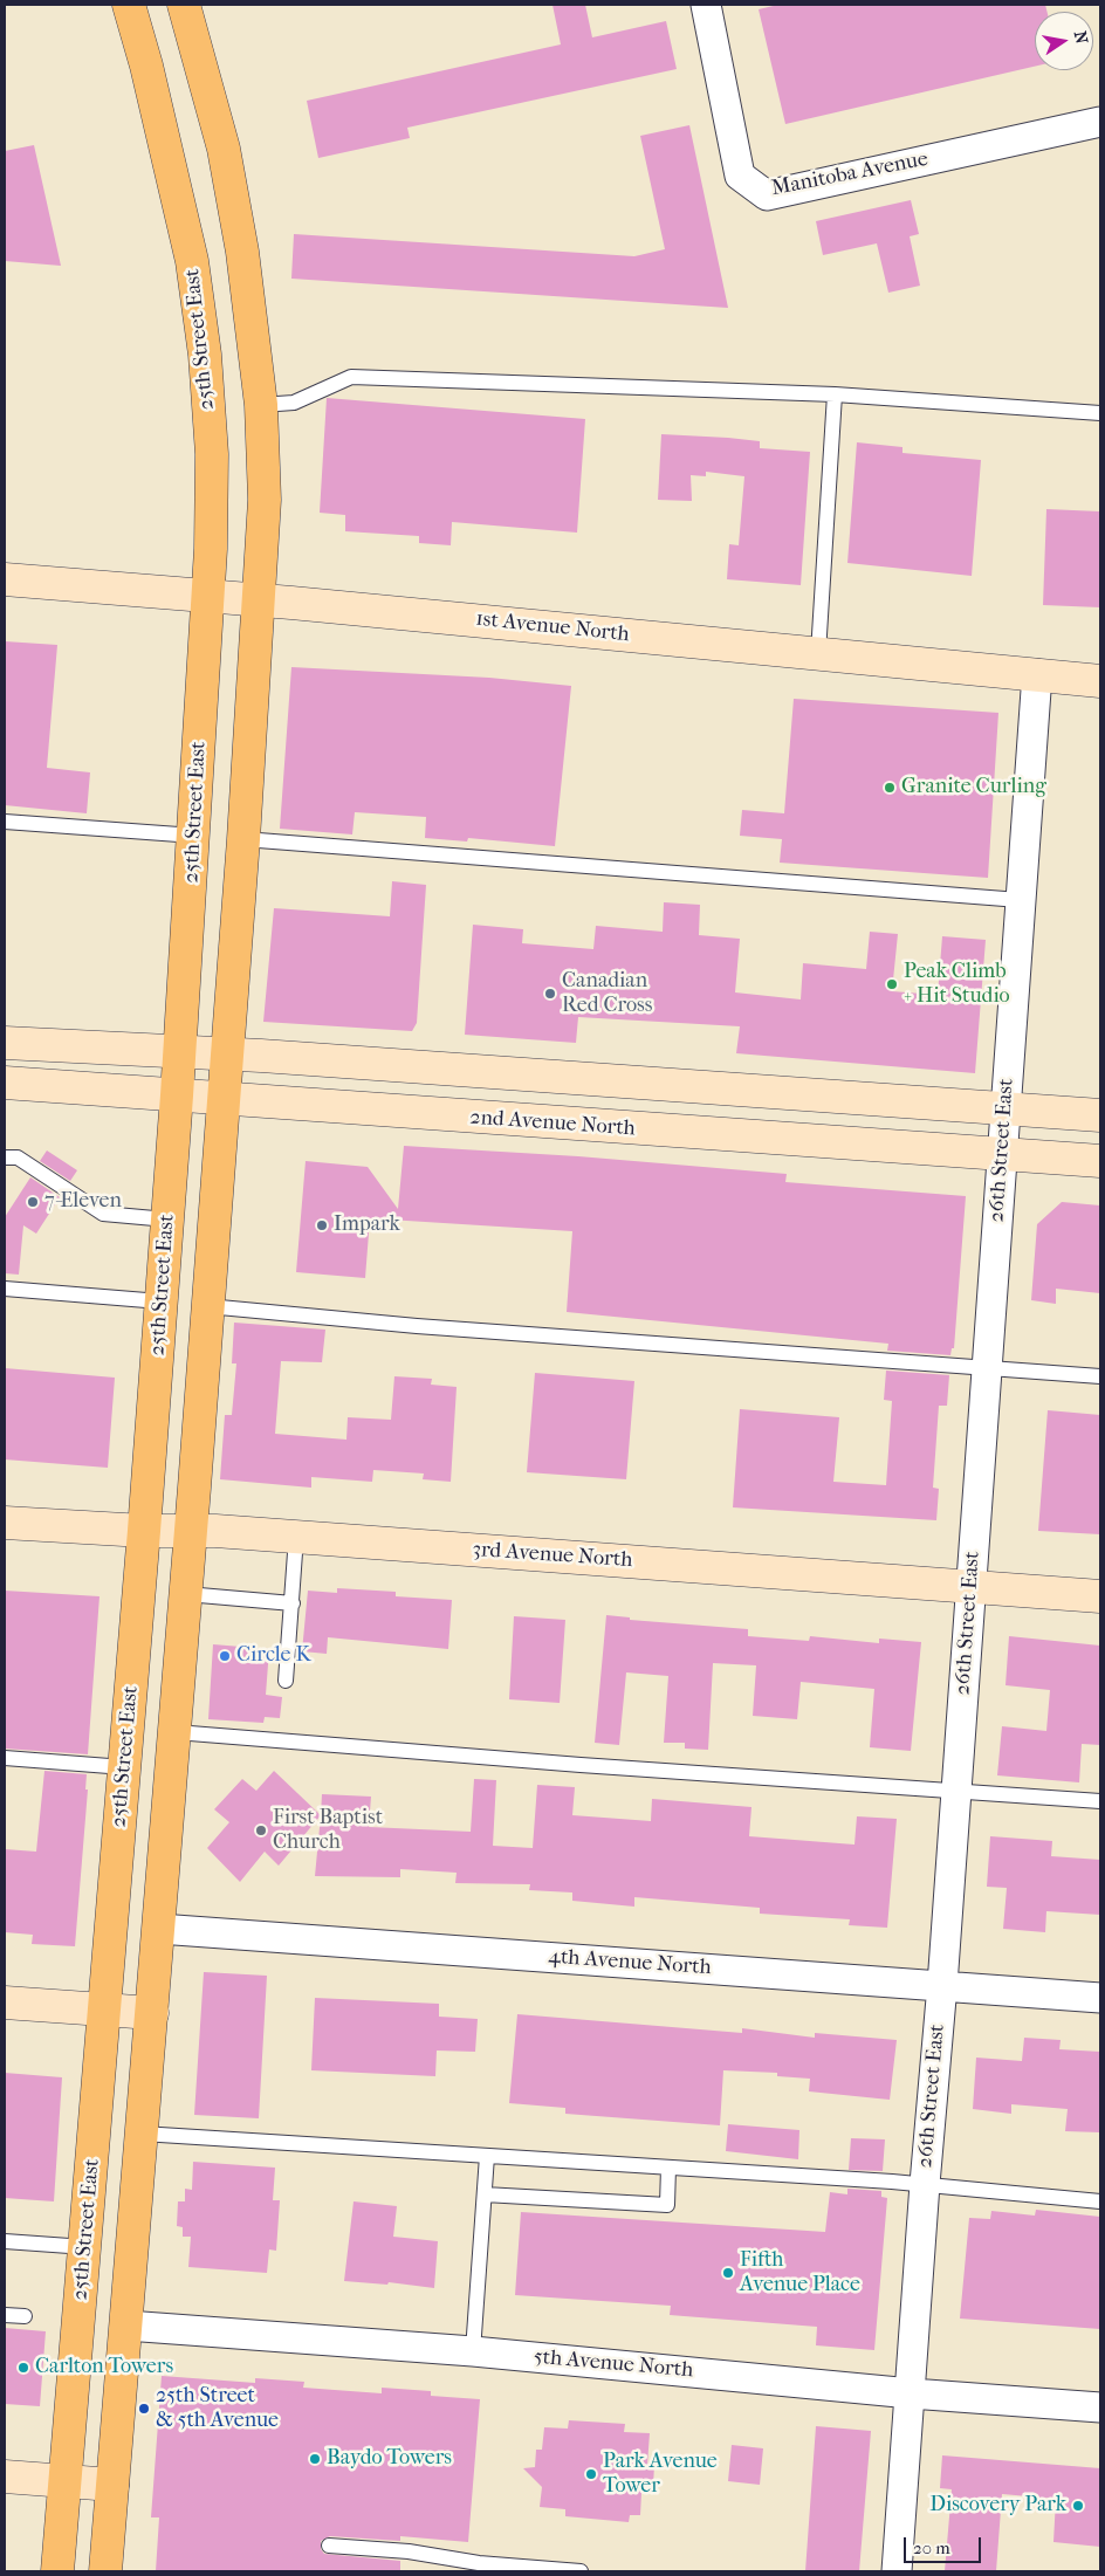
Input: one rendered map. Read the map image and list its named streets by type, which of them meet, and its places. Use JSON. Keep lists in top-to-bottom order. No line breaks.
{"streets":{"main road":["25th Street East","1st Avenue North","2nd Avenue North","3rd Avenue North"],"street":["Manitoba Avenue","26th Street East","4th Avenue North","5th Avenue North"]},"crossings":[["25th Street East","1st Avenue North"],["25th Street East","2nd Avenue North"],["25th Street East","3rd Avenue North"],["1st Avenue North","26th Street East"],["2nd Avenue North","26th Street East"],["26th Street East","3rd Avenue North"],["26th Street East","4th Avenue North"],["26th Street East","5th Avenue North"]],"places":["Granite Curling","Peak Climb + Hit Studio","Canadian Red Cross","7-Eleven","Impark","Circle K","First Baptist Church","Fifth Avenue Place","Carlton Towers","25th Street & 5th Avenue","Baydo Towers","Park Avenue Tower","Discovery Park"],"scale_bar":"20 m","north":"right"}
